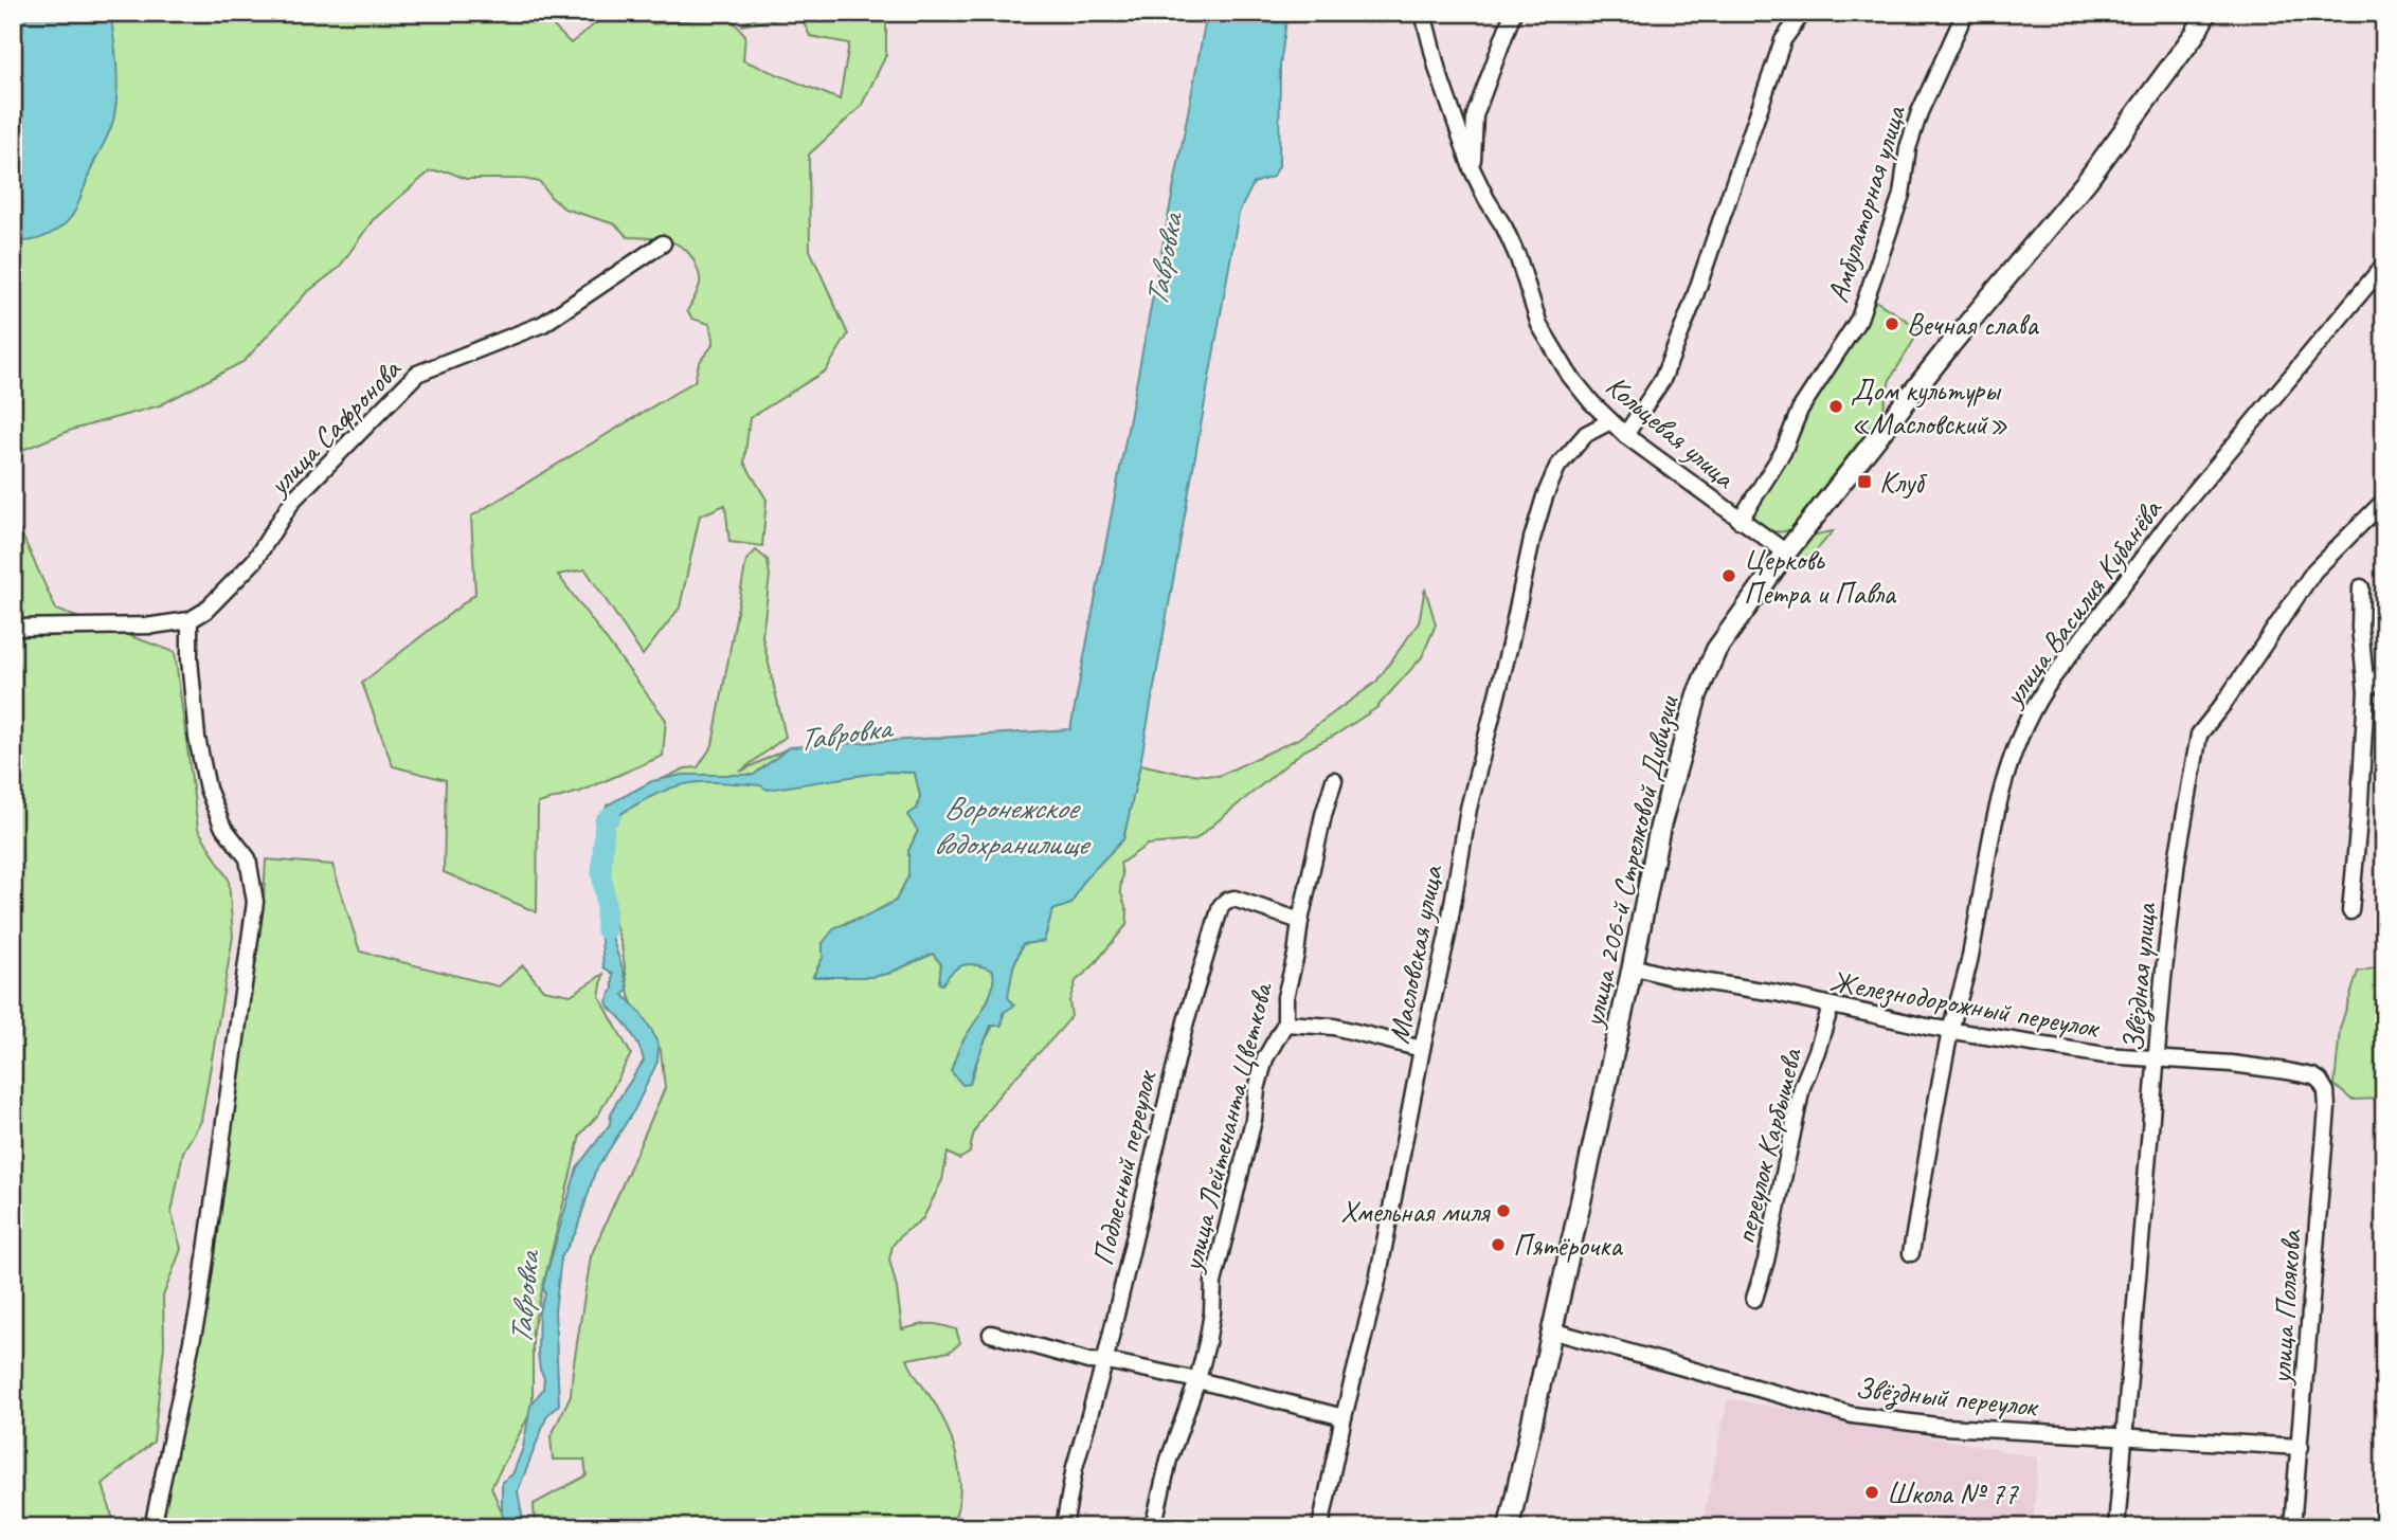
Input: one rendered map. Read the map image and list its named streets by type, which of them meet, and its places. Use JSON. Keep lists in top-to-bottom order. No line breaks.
{"streets":{"main road":["улица 206-й Стрелковой Дивизии"],"street":["Амбулаторная улица","улица Сафронова","Кольцевая улица","улица Василия Кубанёва","Масловская улица","Звёздная улица","Железнодорожный переулок","улица Лейтенанта Цветкова","переулок Карбышева","Подлесный переулок","улица Полякова","Звёздный переулок"]},"crossings":[["Амбулаторная улица","Кольцевая улица"],["Кольцевая улица","улица 206-й Стрелковой Дивизии"],["Кольцевая улица","Масловская улица"],["улица Василия Кубанёва","Железнодорожный переулок"],["улица 206-й Стрелковой Дивизии","Железнодорожный переулок"],["улица 206-й Стрелковой Дивизии","Звёздный переулок"],["Звёздная улица","Железнодорожный переулок"],["Звёздная улица","Звёздный переулок"],["Железнодорожный переулок","переулок Карбышева"],["Железнодорожный переулок","улица Полякова"],["улица Лейтенанта Цветкова","Подлесный переулок"],["улица Полякова","Звёздный переулок"]],"water":["Тавровка","Воронежское водохранилище"],"places":{"other":["Вечная слава","Дом культуры «Масловский»","Церковь Петра и Павла","Хмельная миля","Пятёрочка","Школа № 77"],"transit":["Клуб"]}}
